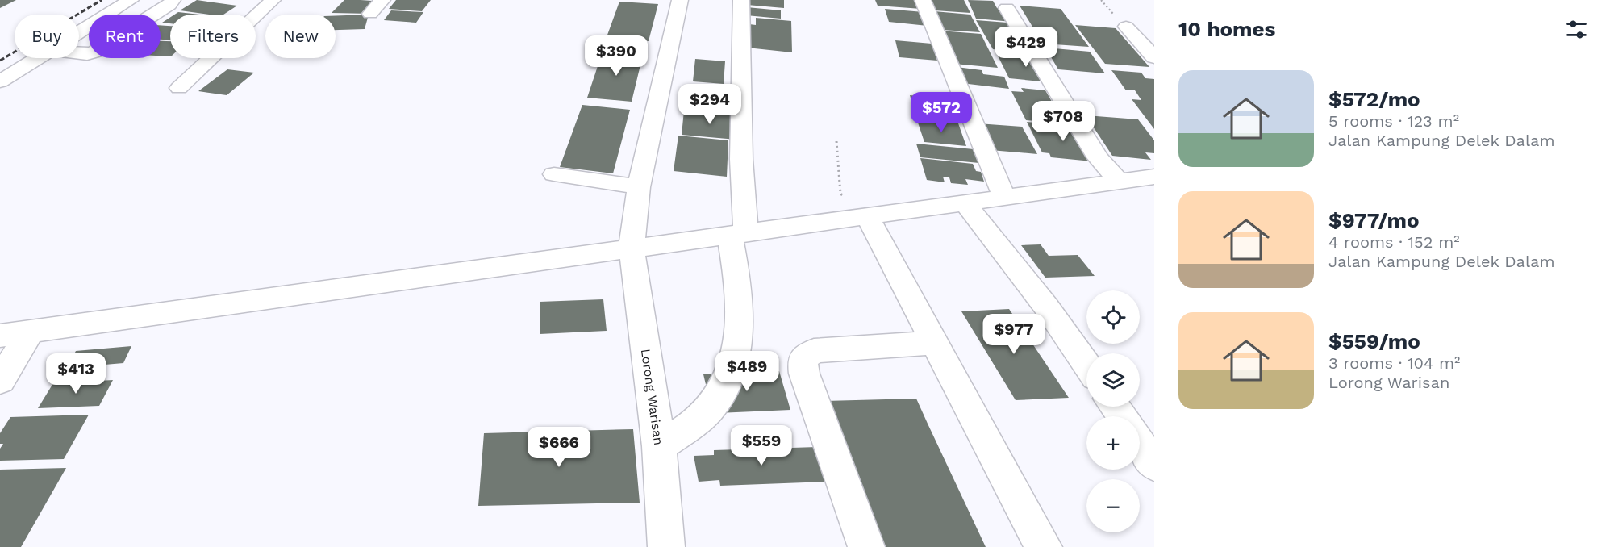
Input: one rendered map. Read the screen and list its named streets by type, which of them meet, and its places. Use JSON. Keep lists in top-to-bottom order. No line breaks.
{"streets":{"street":["Lorong Warisan"]},"page":{"heading":"10 homes","chip":["Buy","Rent","Filters","New"],"price":["$429","$390","$294","$572","$708","$977","$489","$413","$559","$666"],"list":[{"name":"$572/mo","note":"5 rooms · 123 m² · Jalan Kampung Delek Dalam"},{"name":"$977/mo","note":"4 rooms · 152 m² · Jalan Kampung Delek Dalam"},{"name":"$559/mo","note":"3 rooms · 104 m² · Lorong Warisan"}],"map_buttons":["+","−"]}}
